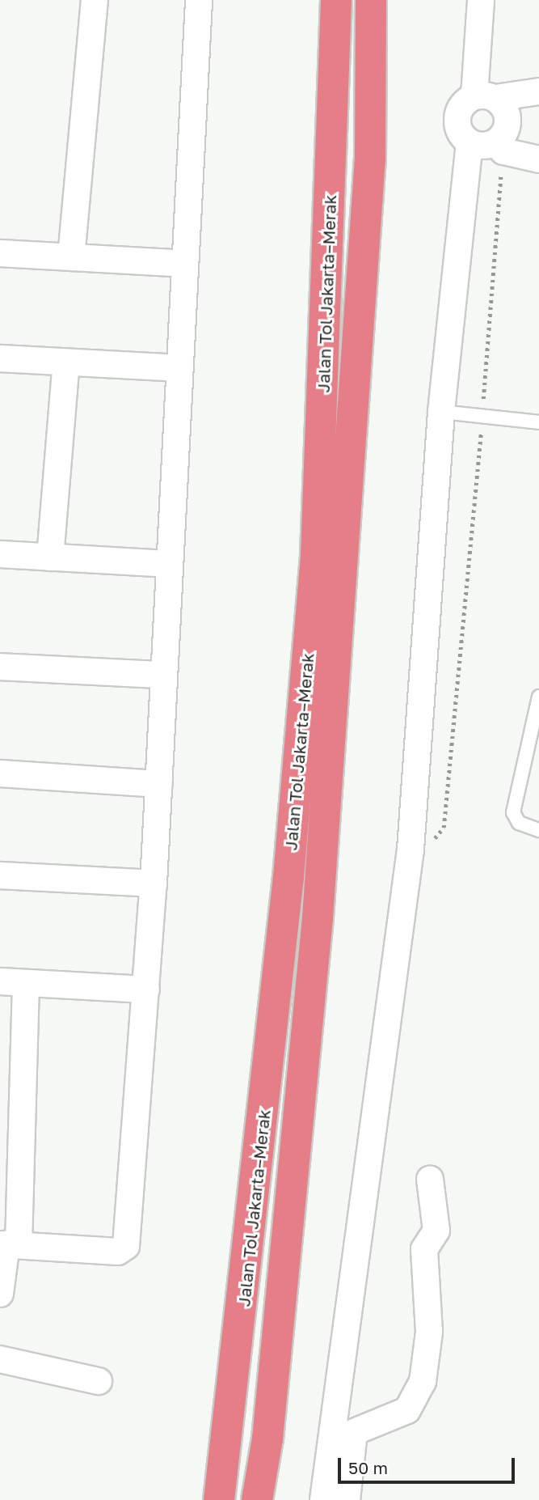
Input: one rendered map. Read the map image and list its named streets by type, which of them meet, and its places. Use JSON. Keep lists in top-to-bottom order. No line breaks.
{"streets":{"highway":["Jalan Tol Jakarta–Merak"]},"scale_bar":"50 m"}
